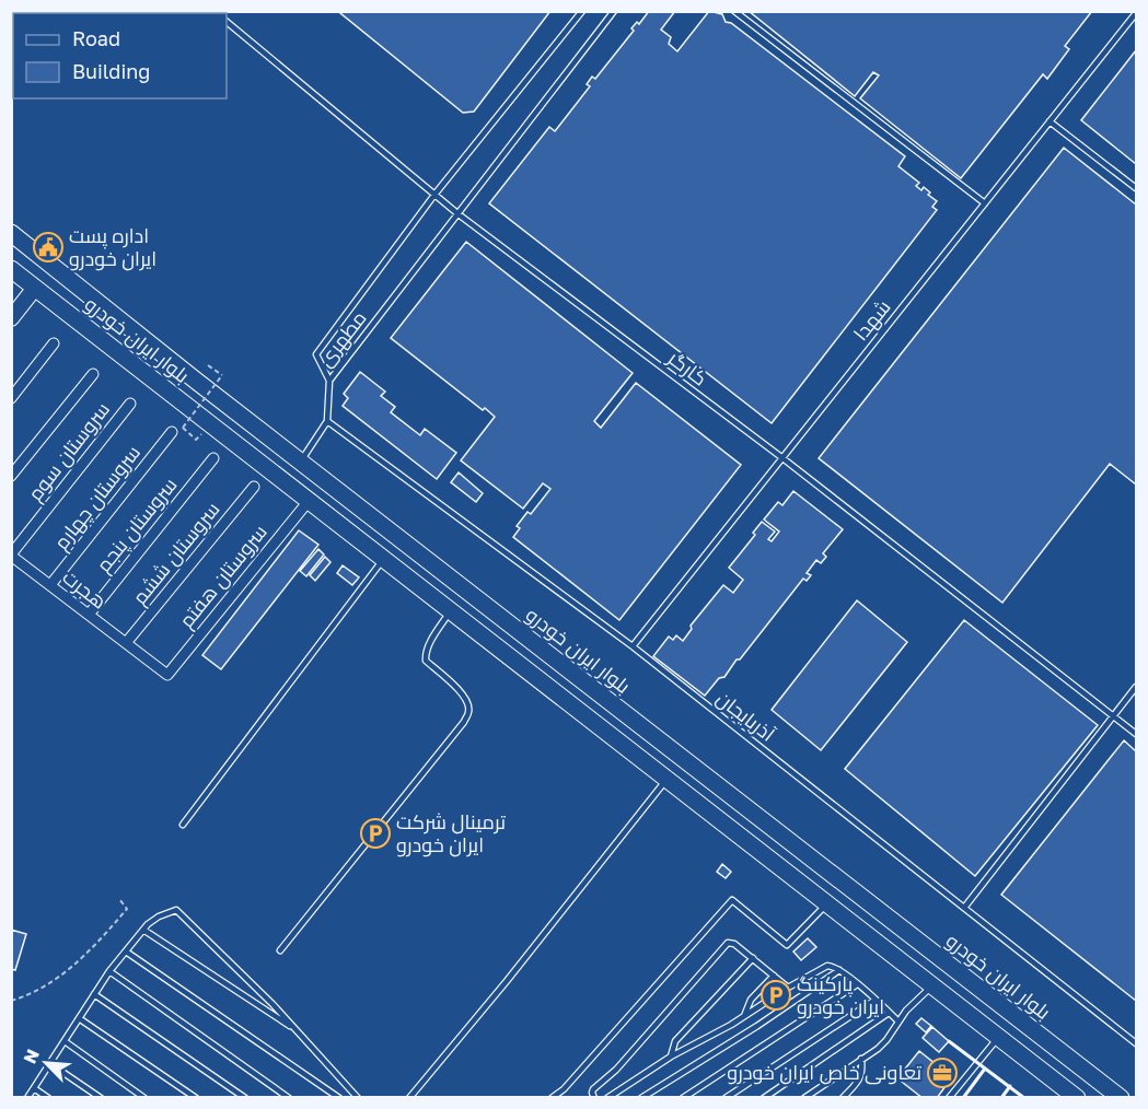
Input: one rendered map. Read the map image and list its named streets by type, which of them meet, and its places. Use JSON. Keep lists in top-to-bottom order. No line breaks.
{"streets":{"main road":["بلوار ایران خودرو"],"street":["سروستان سوم","سروستان چهارم","سروستان پنجم","سروستان ششم","سروستان هفتم","هجرت"],"lane":["شهدا","مطهری","کارگر","آذربایجان"]},"crossings":[["شهدا","کارگر"],["شهدا","آذربایجان"],["مطهری","کارگر"],["بلوار ایران خودرو","سروستان هفتم"],["سروستان سوم","هجرت"],["سروستان چهارم","هجرت"],["سروستان پنجم","هجرت"],["سروستان ششم","هجرت"],["سروستان هفتم","هجرت"]],"places":{"public building":["اداره پست ایران خودرو"],"parking":["ترمینال شرکت ایران خودرو","پارکینگ ایران خودرو"],"office":["تعاونی خاص ایران خودرو"]},"legend":["Road","Building"],"north":"top left"}
